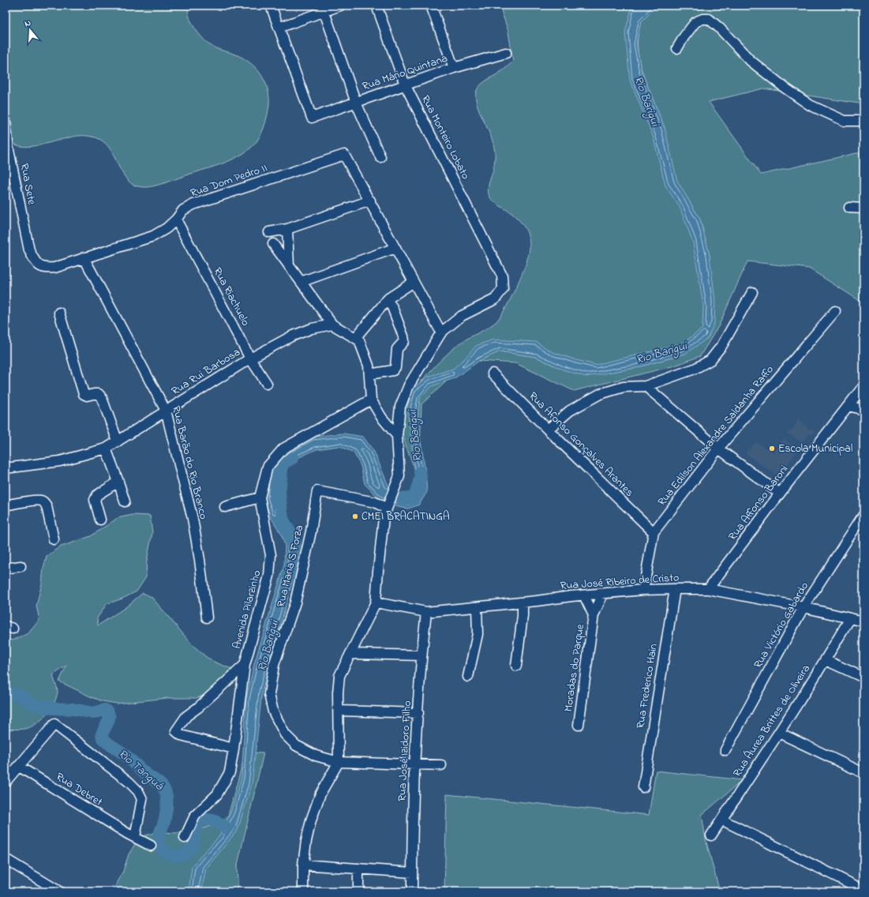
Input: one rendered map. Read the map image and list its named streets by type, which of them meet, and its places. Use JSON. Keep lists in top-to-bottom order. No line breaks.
{"streets":{"street":["Rua Mário Quintana","Rua Monteiro Lobato","Rua Dom Pedro II","Rua Sete","Rua Riachuelo","Rua Rui Barbosa","Rua Edilson Alexandre Saldanha Raffo","Rua Afonso Gonçalves Arantes","Rua Barão do Rio Branco","Rua Affonso Baroni","Rua Maria S Forza","Rua José Ribeiro de Cristo","Avenida Pilarzinho","Rua Victório Gabardo","Moradas do Parque","Rua Frederico Hain","Rua Áurea Brittes de Oliveira","Rua José Izidoro Filho","Rua Debret"]},"crossings":[["Rua Mário Quintana","Rua Monteiro Lobato"],["Rua Dom Pedro II","Rua Sete"],["Rua Dom Pedro II","Rua Riachuelo"],["Rua Dom Pedro II","Rua Barão do Rio Branco"],["Rua Riachuelo","Rua Rui Barbosa"],["Rua Rui Barbosa","Rua Barão do Rio Branco"],["Rua Edilson Alexandre Saldanha Raffo","Rua Afonso Gonçalves Arantes"],["Rua Edilson Alexandre Saldanha Raffo","Rua José Ribeiro de Cristo"],["Rua Affonso Baroni","Rua José Ribeiro de Cristo"],["Rua José Ribeiro de Cristo","Rua Victório Gabardo"],["Rua José Ribeiro de Cristo","Moradas do Parque"],["Rua José Ribeiro de Cristo","Rua Frederico Hain"],["Rua José Ribeiro de Cristo","Rua Áurea Brittes de Oliveira"],["Rua José Ribeiro de Cristo","Rua José Izidoro Filho"]],"water":["Rio Barigui","Rio Tanguá"],"places":["Escola Municipal","CMEI BRACATINGA"],"north":"top"}
